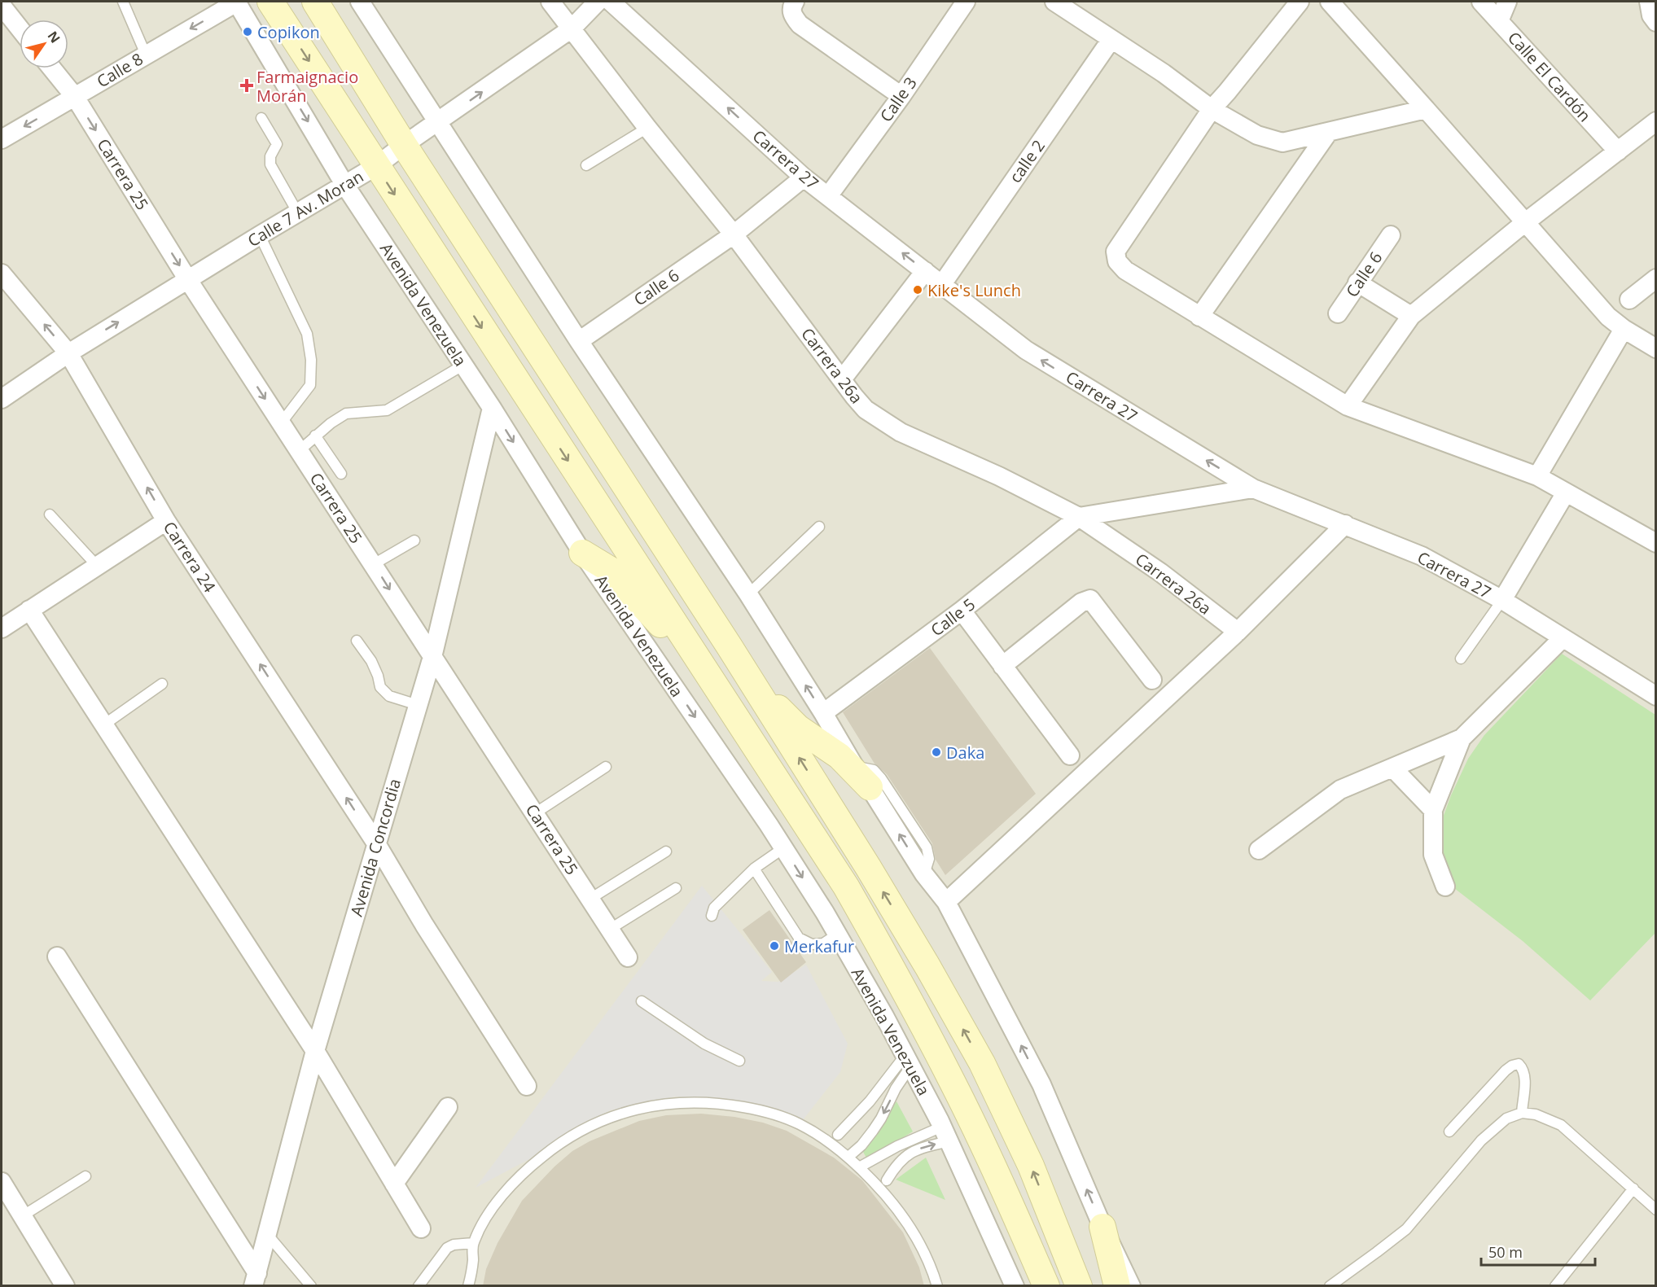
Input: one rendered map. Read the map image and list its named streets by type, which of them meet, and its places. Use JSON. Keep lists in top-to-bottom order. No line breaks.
{"streets":{"street":["Calle 8","Calle El Cardón","Calle 3","Carrera 27","calle 2","Carrera 25","Calle 7 Av. Moran","Calle 6","Avenida Venezuela","Carrera 26a","Carrera 24","Calle 5","Avenida Concordia"]},"crossings":[["Calle 8","Carrera 25"],["Calle 8","Avenida Venezuela"],["Calle 3","Carrera 27"],["Carrera 27","calle 2"],["Carrera 27","Calle 6"],["Carrera 25","Calle 7 Av. Moran"],["Carrera 25","Avenida Concordia"],["Calle 7 Av. Moran","Avenida Venezuela"],["Calle 7 Av. Moran","Carrera 26a"],["Calle 7 Av. Moran","Carrera 24"],["Calle 6","Carrera 26a"],["Avenida Venezuela","Avenida Concordia"],["Carrera 26a","Calle 5"],["Carrera 24","Avenida Concordia"]],"one_way":["Calle 8","Carrera 25","Calle 7 Av. Moran"],"places":{"other":["Copikon","Kike's Lunch","Daka","Merkafur"],"health":["Farmaignacio Morán"]},"scale_bar":"50 m","north":"top right"}
